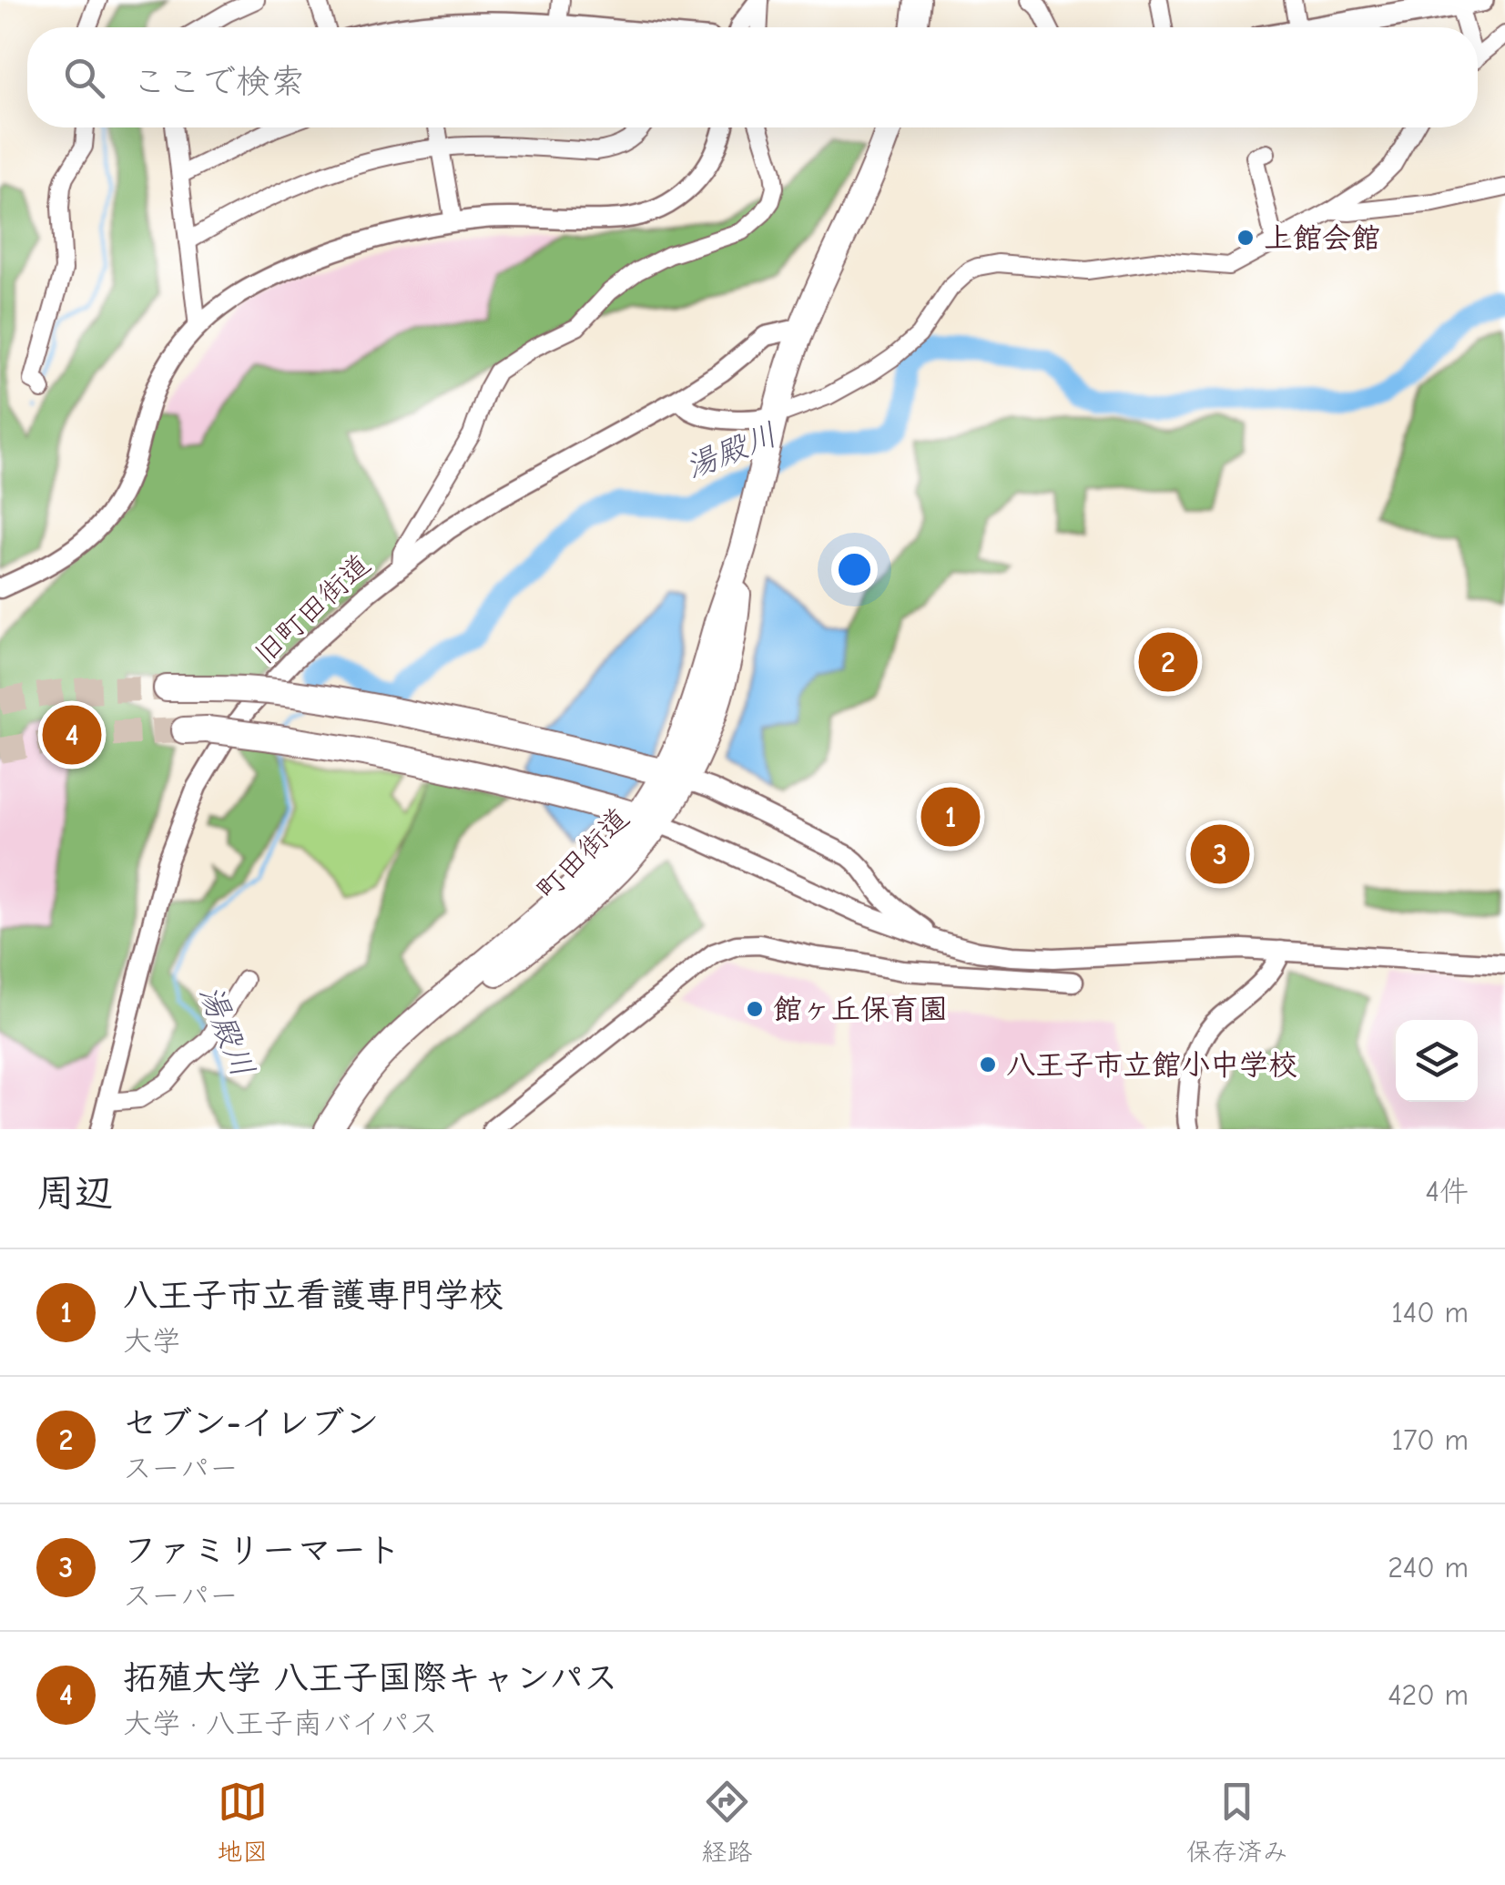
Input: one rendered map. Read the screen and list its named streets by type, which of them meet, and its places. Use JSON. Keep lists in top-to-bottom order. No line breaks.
{"streets":{"main road":["町田街道"],"street":["旧町田街道"]},"water":["湯殿川"],"places":["上館会館","館ヶ丘保育園","八王子市立館小中学校"],"page":{"search":"ここで検索","pins":["2","4","1","3"],"heading":["周辺","4件"],"list":[{"mark":"1","name":"八王子市立看護専門学校","note":"大学","value":"140 m"},{"mark":"2","name":"セブン-イレブン","note":"スーパー","value":"170 m"},{"mark":"3","name":"ファミリーマート","note":"スーパー","value":"240 m"},{"mark":"4","name":"拓殖大学 八王子国際キャンパス","note":"大学 · 八王子南バイパス","value":"420 m"}],"nav":["地図","経路","保存済み"]}}
